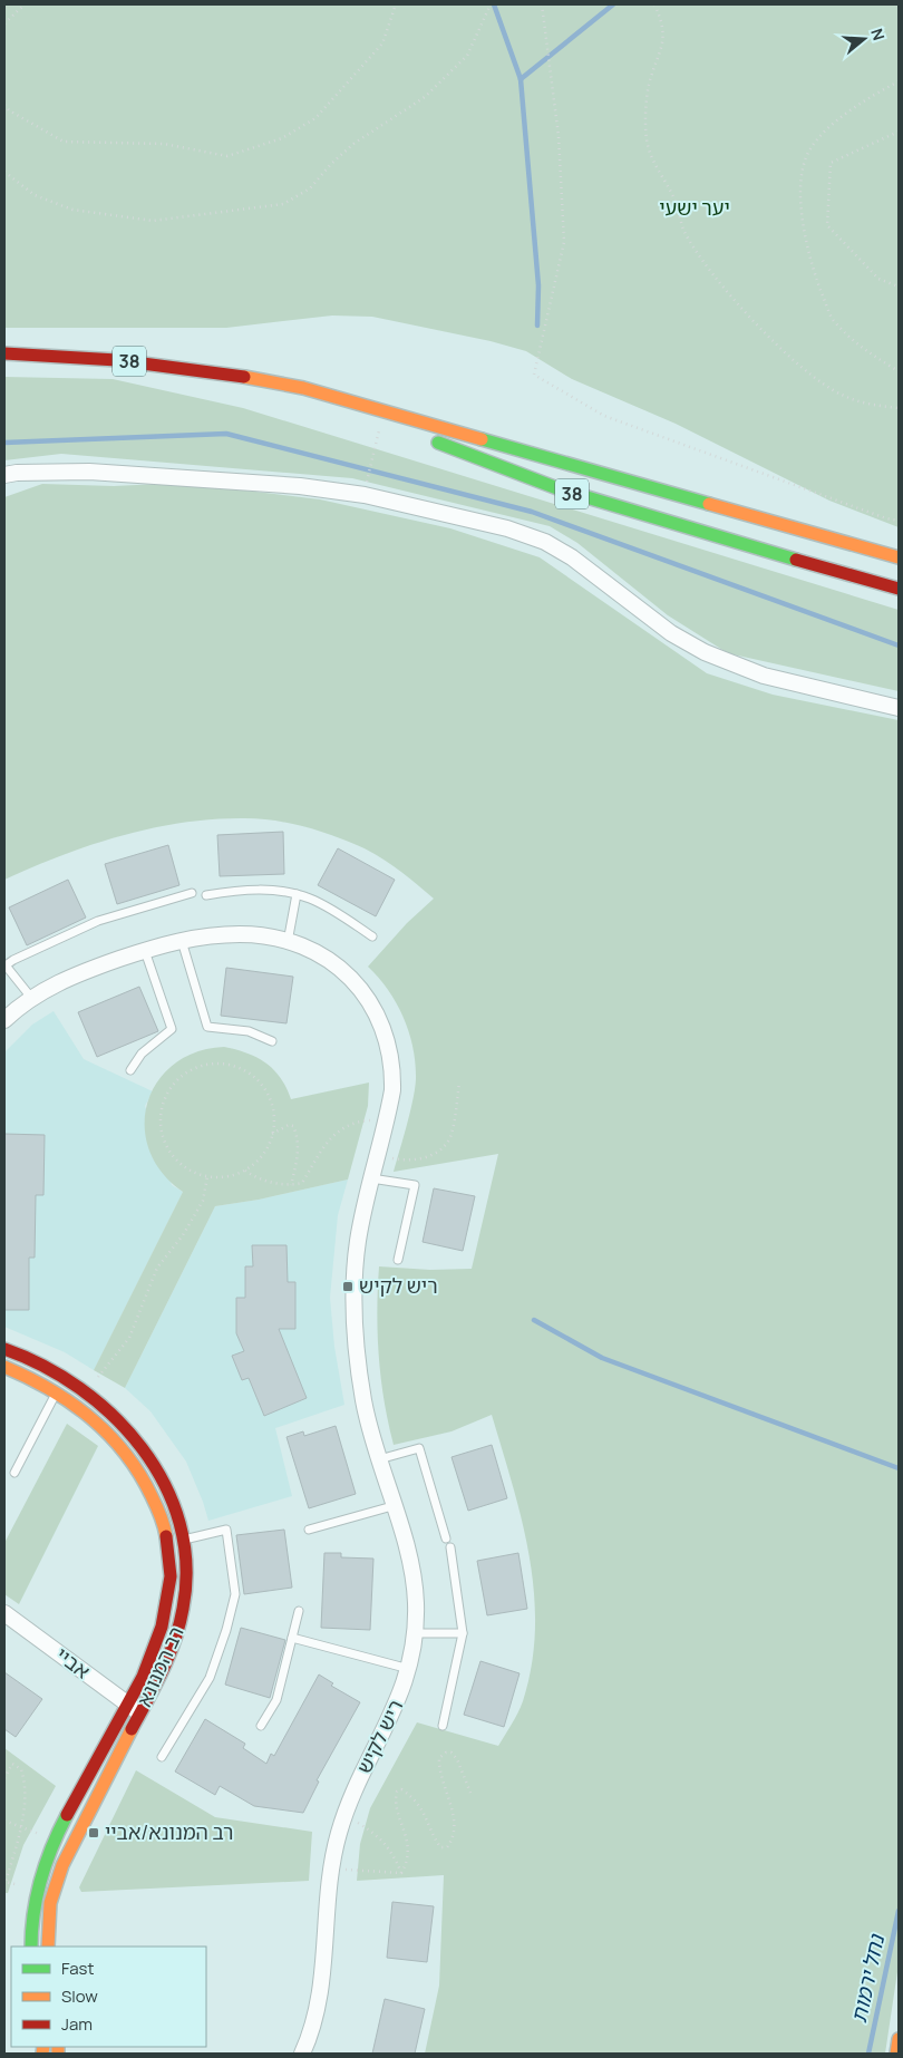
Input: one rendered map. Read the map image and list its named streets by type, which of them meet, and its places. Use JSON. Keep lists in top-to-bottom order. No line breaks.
{"streets":{"main road":["38","רב המנונא"],"street":["אביי","ריש לקיש"]},"crossings":[["אביי","רב המנונא"]],"water":["נחל ירמות"],"parks":["יער ישעי"],"places":{"transit":["ריש לקיש","רב המנונא/אביי"]},"legend":["Fast","Slow","Jam"],"north":"right"}
